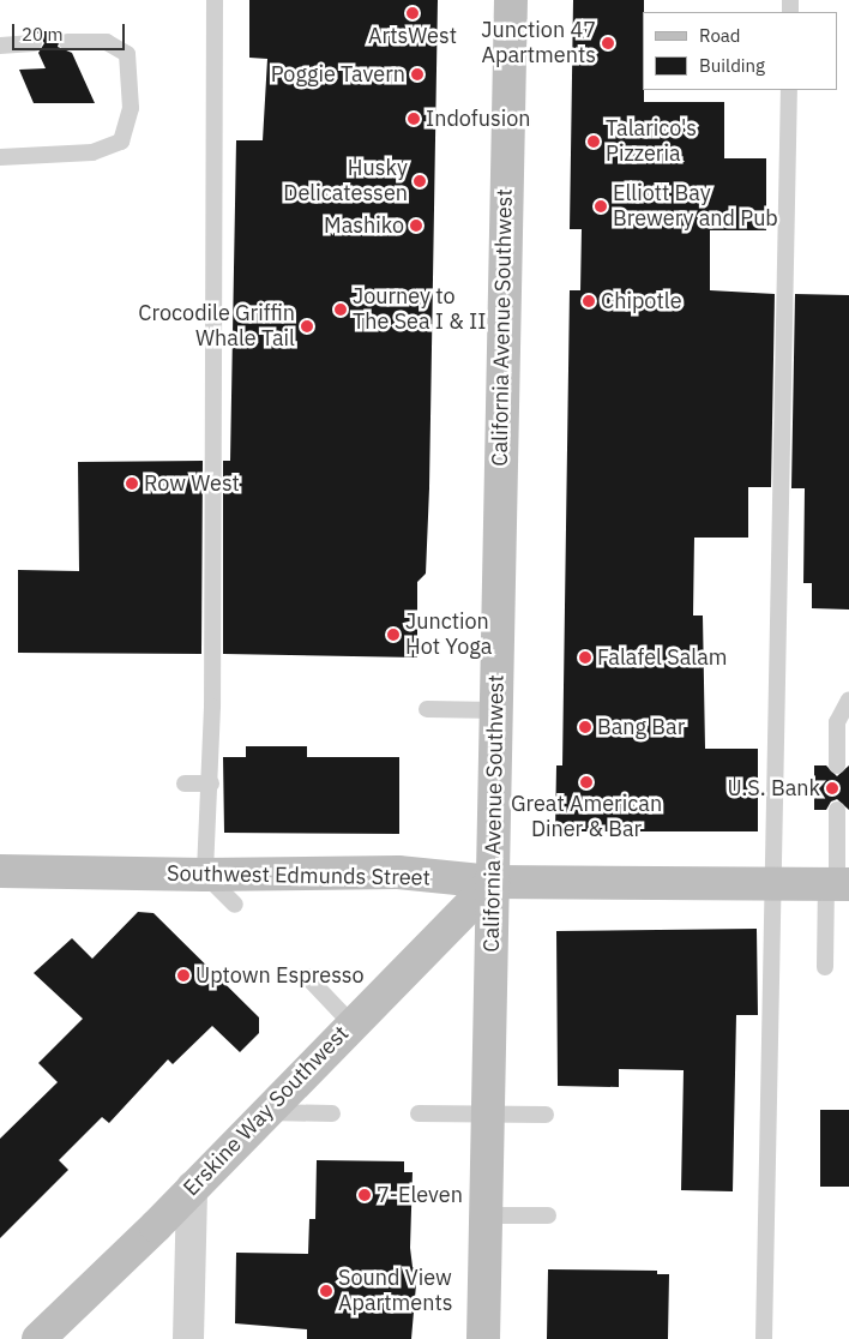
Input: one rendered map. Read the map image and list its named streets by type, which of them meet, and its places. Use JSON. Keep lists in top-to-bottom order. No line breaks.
{"streets":{"street":["California Avenue Southwest","Southwest Edmunds Street","Erskine Way Southwest"]},"crossings":[["California Avenue Southwest","Southwest Edmunds Street"],["California Avenue Southwest","Erskine Way Southwest"],["Southwest Edmunds Street","Erskine Way Southwest"]],"places":["ArtsWest","Junction 47 Apartments","Poggie Tavern","Indofusion","Talarico's Pizzeria","Husky Delicatessen","Elliott Bay Brewery and Pub","Mashiko","Chipotle","Journey to The Sea I & II","Crocodile Griffin Whale Tail","Row West","Junction Hot Yoga","Falafel Salam","Bang Bar","Great American Diner & Bar","U.S. Bank","Uptown Espresso","7-Eleven","Sound View Apartments"],"legend":["Road","Building"],"scale_bar":"20 m"}
